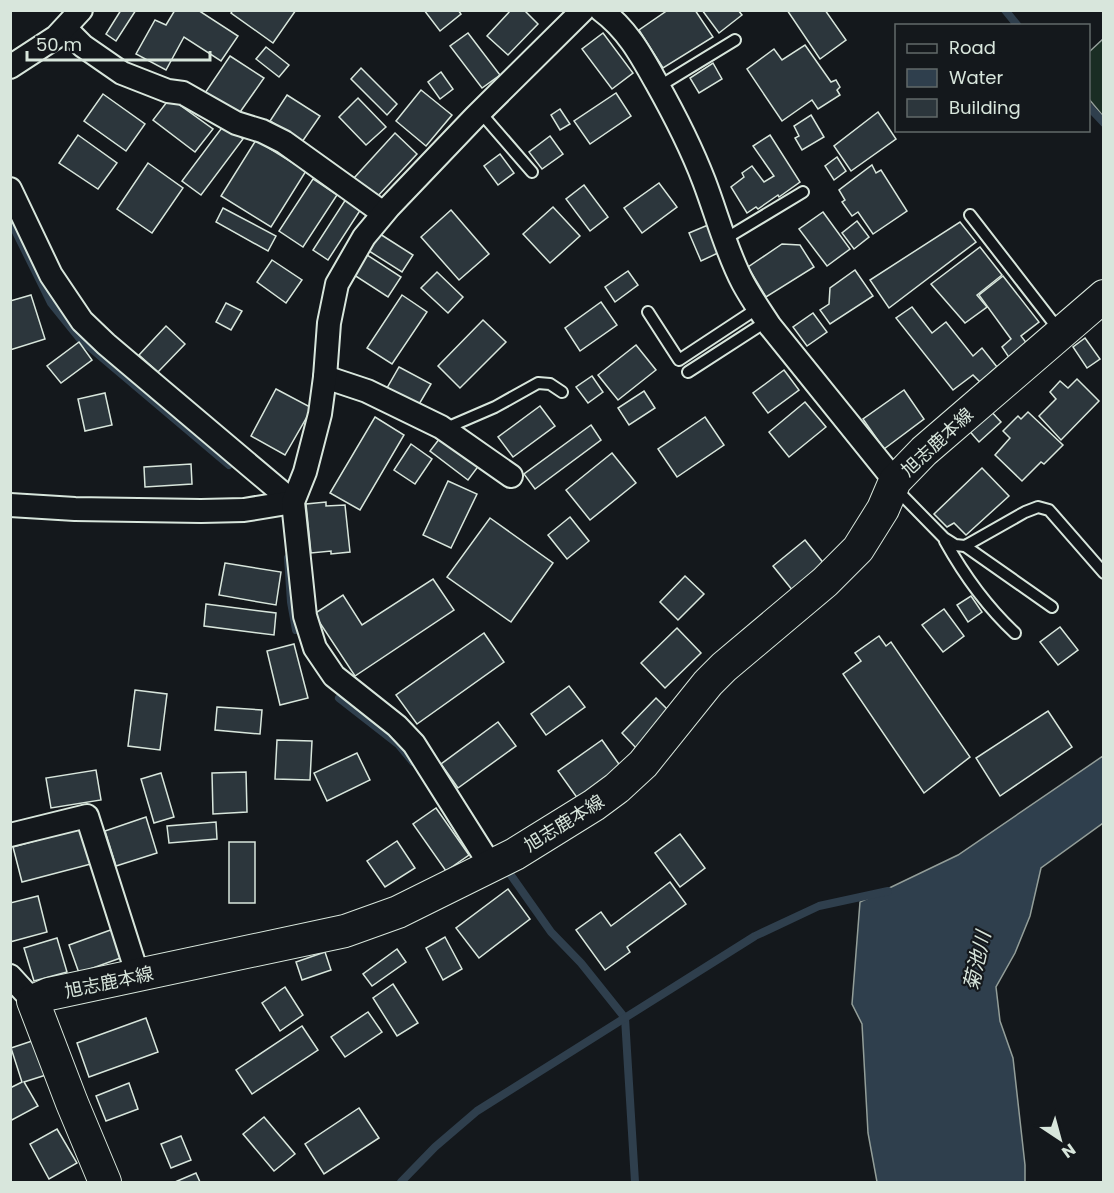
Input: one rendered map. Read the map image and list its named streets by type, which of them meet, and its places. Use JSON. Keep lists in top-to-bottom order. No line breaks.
{"streets":{"main road":["旭志鹿本線"]},"water":["菊池川"],"legend":["Road","Water","Building"],"scale_bar":"50 m","north":"bottom right"}
